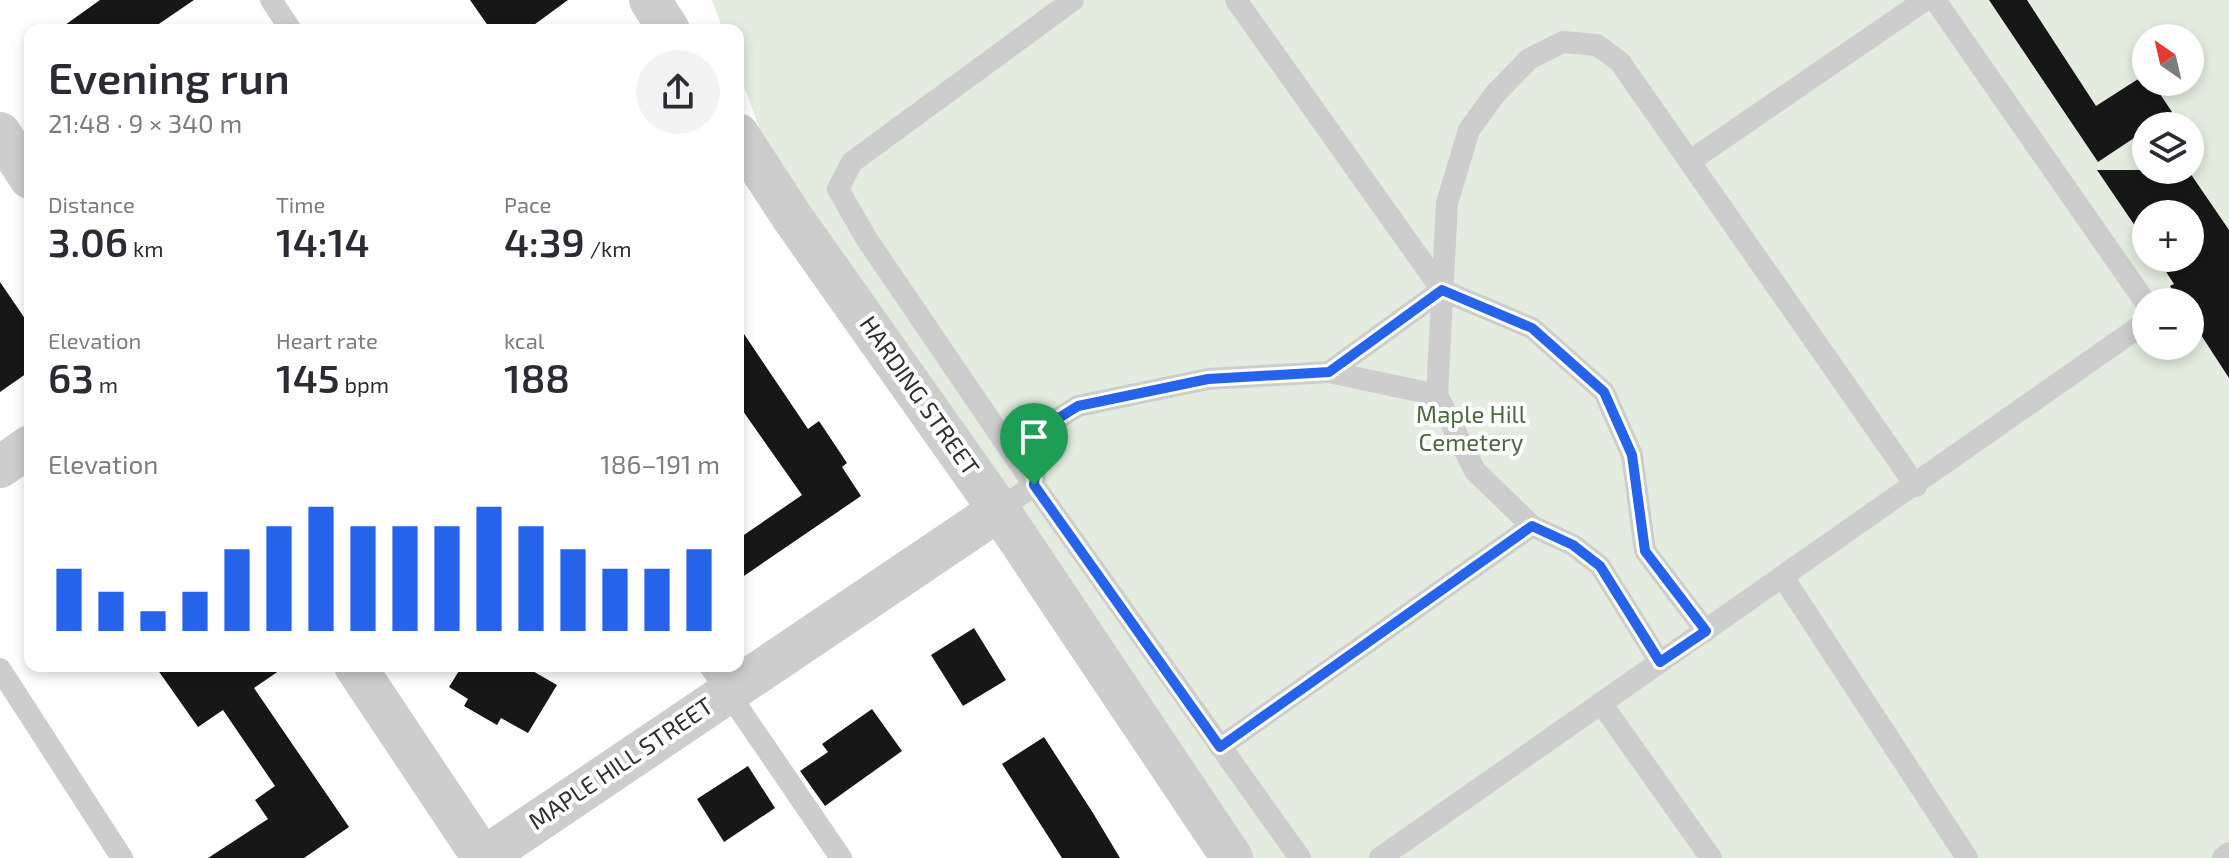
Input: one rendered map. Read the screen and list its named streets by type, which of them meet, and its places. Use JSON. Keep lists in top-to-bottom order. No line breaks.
{"streets":{"street":["HARDING STREET","MAPLE HILL STREET"]},"crossings":[["HARDING STREET","MAPLE HILL STREET"]],"parks":["Maple Hill Cemetery"],"north":"top left","page":{"map_buttons":["+","−"],"heading":["Evening run","21:48 · 9 × 340 m"],"stats":[["Distance","3.06 km"],["Time","14:14"],["Pace","4:39 /km"],["Elevation","63 m"],["Heart rate","145 bpm"],["kcal","188"]],"chart":["Elevation","186–191 m"]}}
